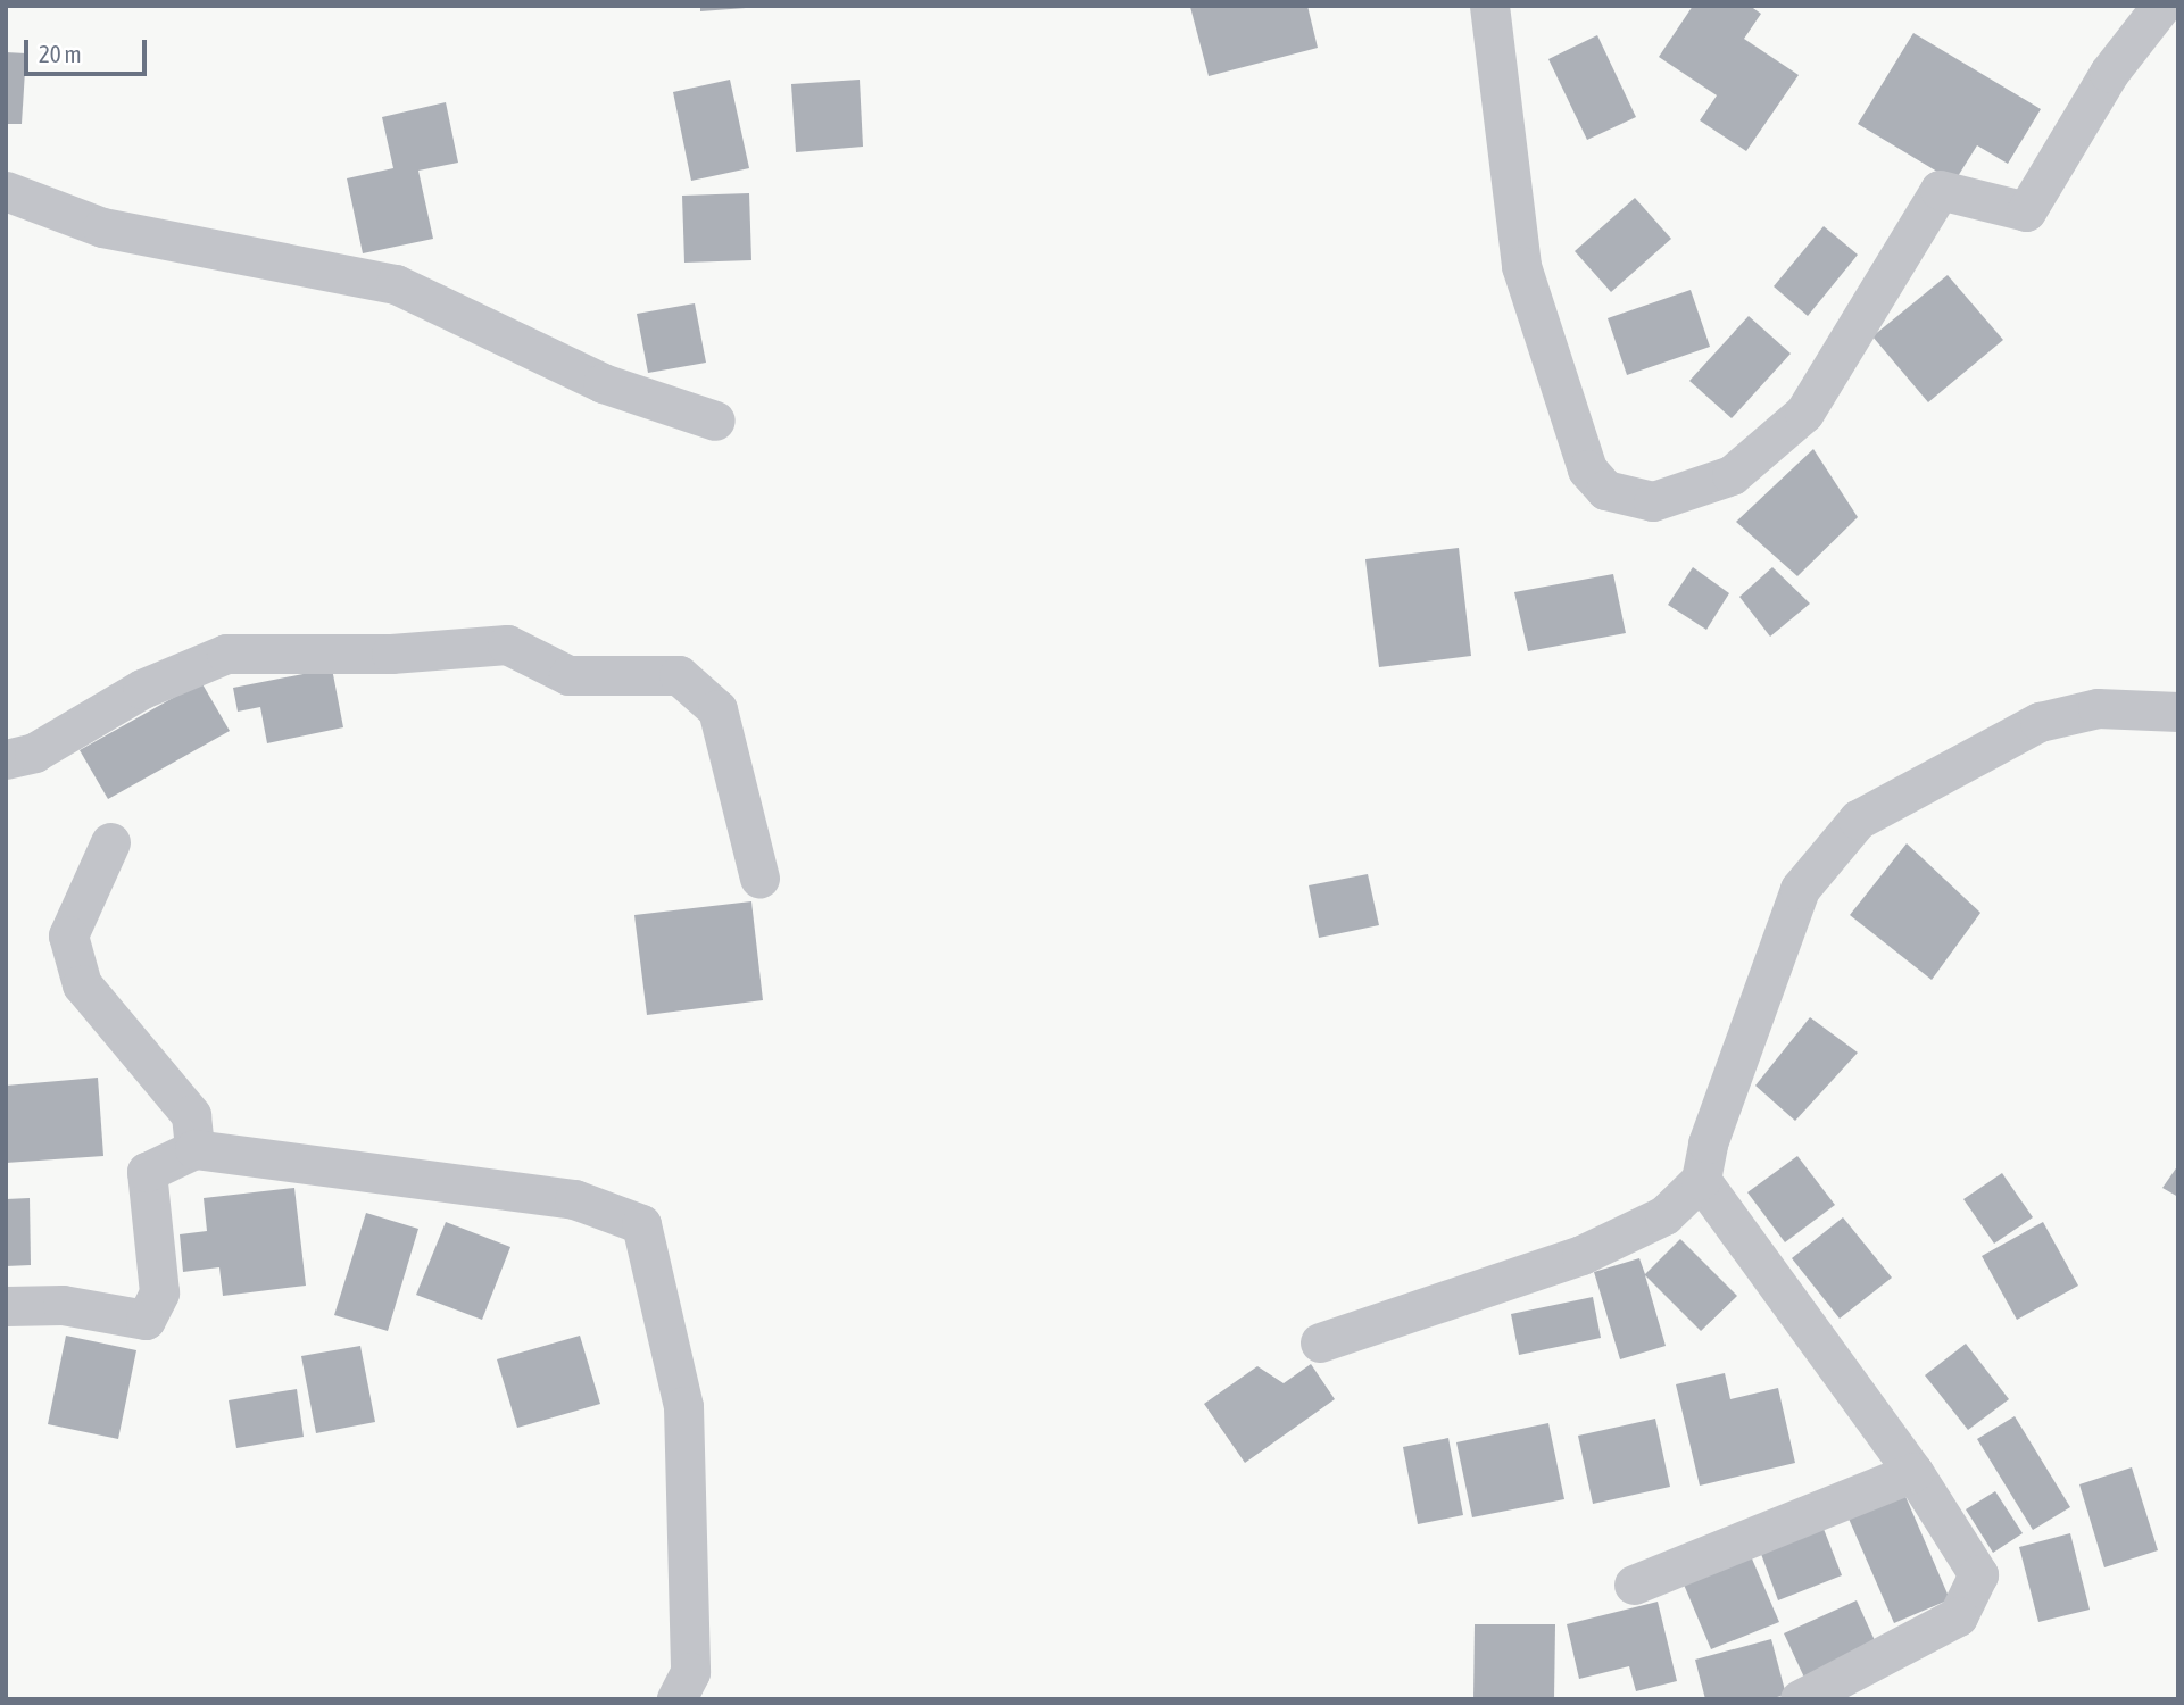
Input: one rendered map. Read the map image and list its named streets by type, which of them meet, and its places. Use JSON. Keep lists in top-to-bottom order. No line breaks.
{"scale_bar":"20 m"}
